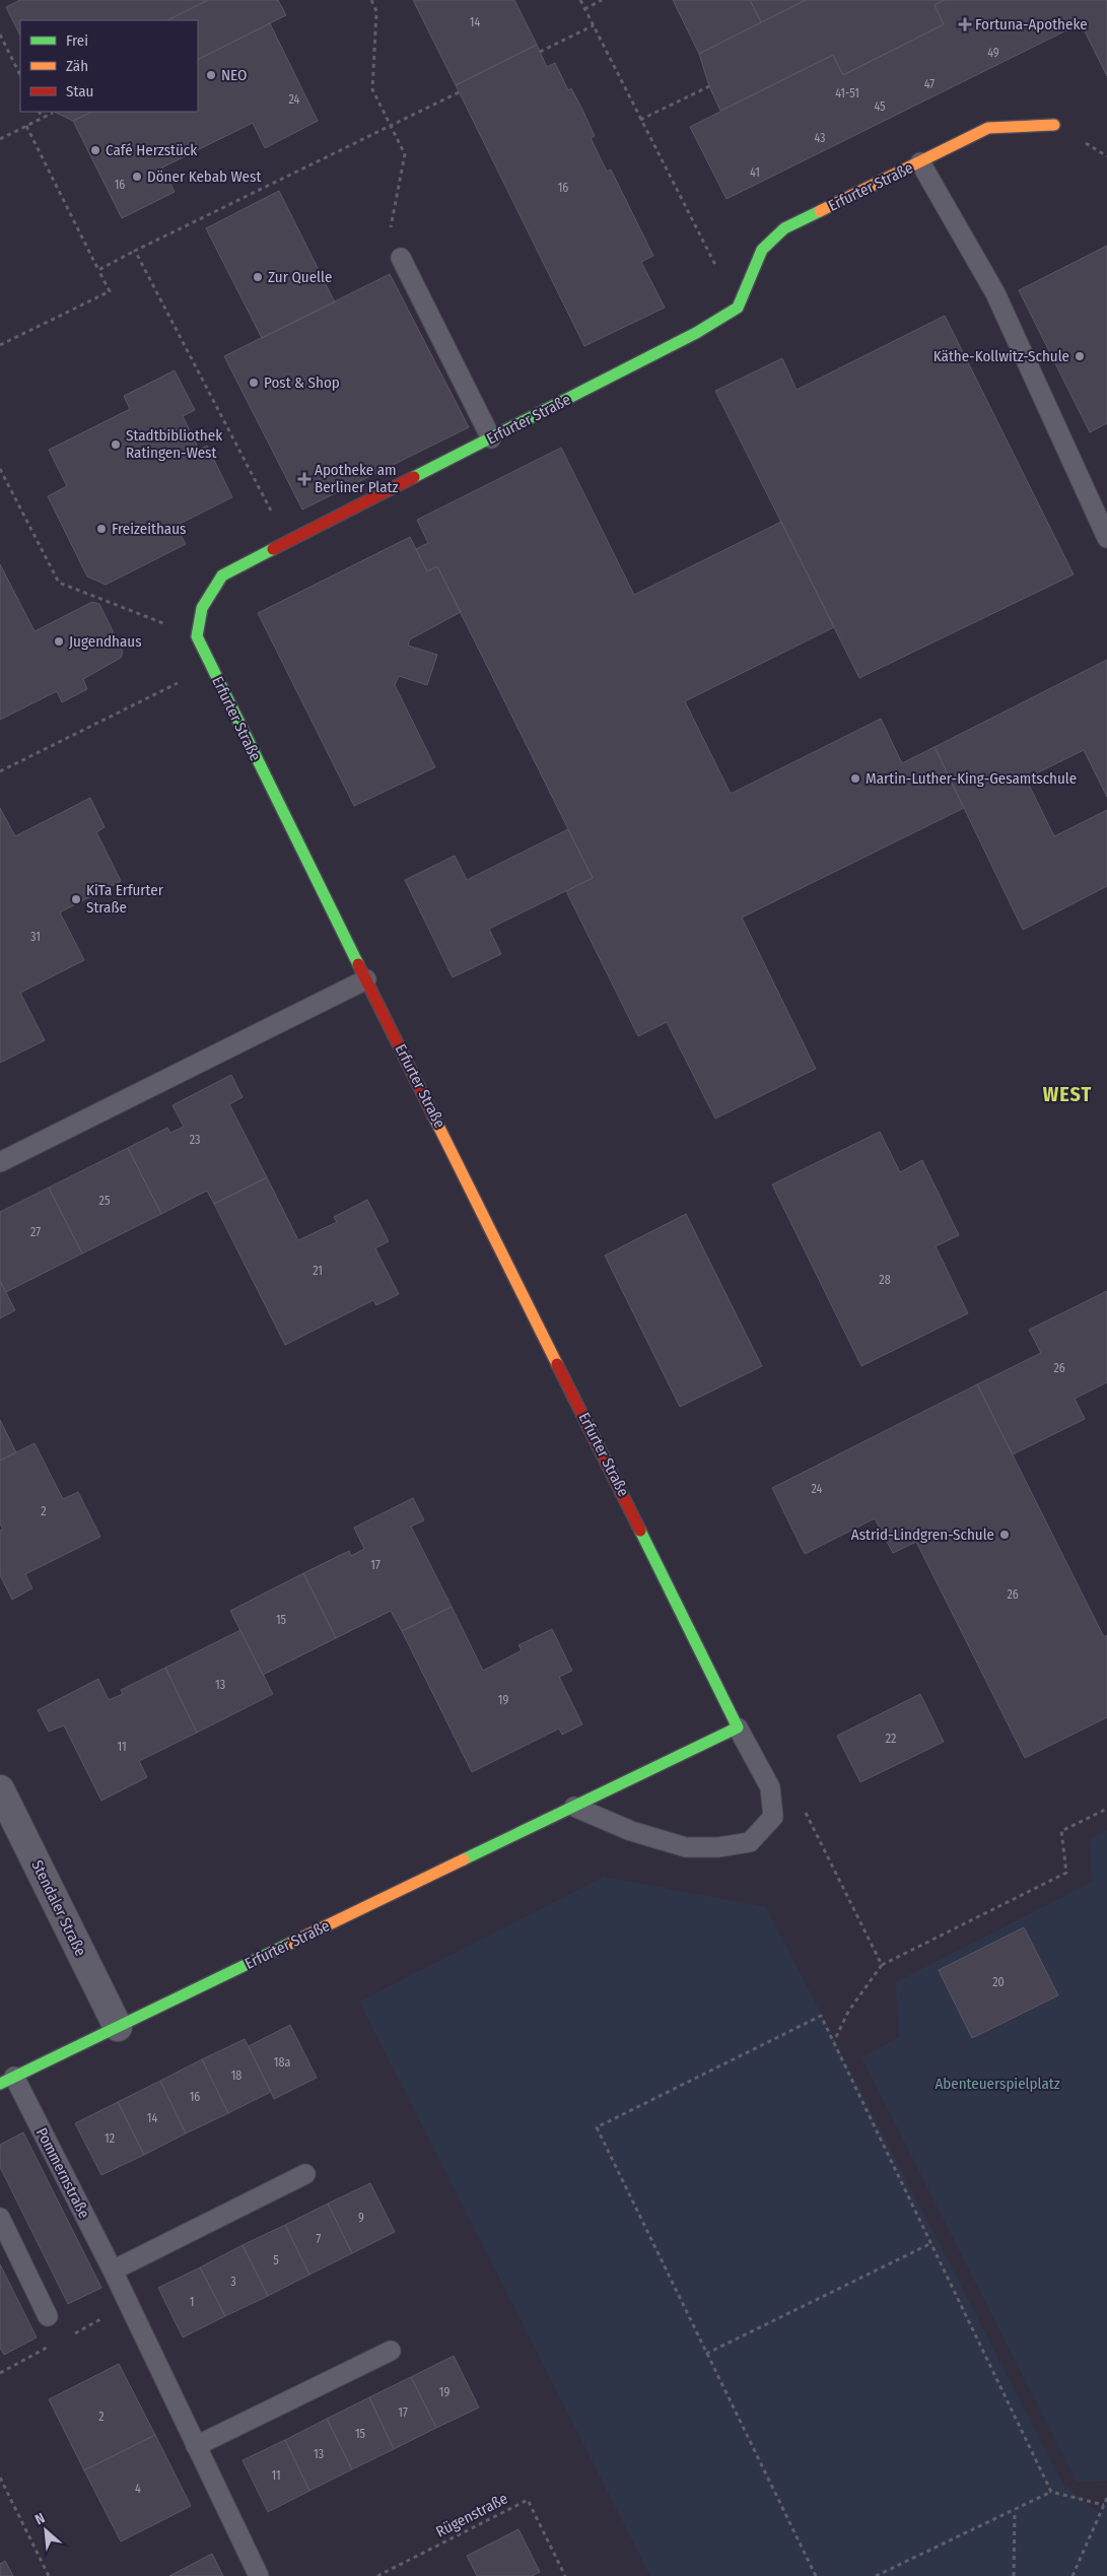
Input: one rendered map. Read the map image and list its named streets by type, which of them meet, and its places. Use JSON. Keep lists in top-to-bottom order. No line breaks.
{"streets":{"street":["Erfurter Straße","Stendaler Straße"],"lane":["Pommernstraße"],"path":["Rügenstraße"]},"crossings":[["Erfurter Straße","Stendaler Straße"],["Erfurter Straße","Pommernstraße"]],"districts":["WEST"],"parks":["Abenteuerspielplatz"],"places":{"health":["Fortuna-Apotheke","Apotheke am Berliner Platz"],"other":["NEO","Café Herzstück","Döner Kebab West","Zur Quelle","Käthe-Kollwitz-Schule","Post & Shop","Stadtbibliothek Ratingen-West","Freizeithaus","Jugendhaus","Martin-Luther-King-Gesamtschule","KiTa Erfurter Straße","Astrid-Lindgren-Schule"]},"house_numbers":["14","49","47","41-51","24","45","43","41","16","16","31","23","25","27","21","28","26","24","2","17","26","15","13","19","22","11","20","18a","18","16","14","12","9","7","5","3","1","19","17","2","15","13","11","4"],"legend":["Frei","Zäh","Stau"],"north":"top left"}
